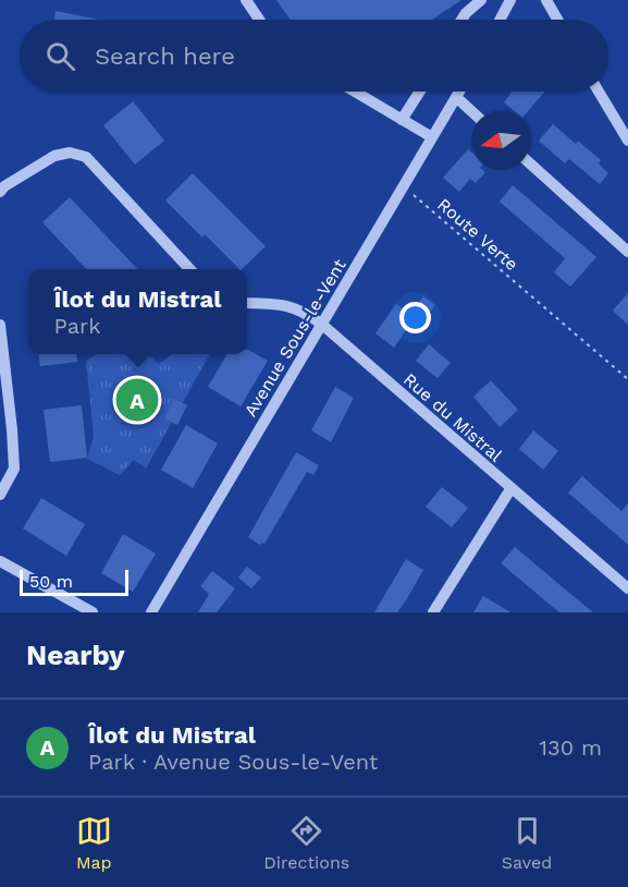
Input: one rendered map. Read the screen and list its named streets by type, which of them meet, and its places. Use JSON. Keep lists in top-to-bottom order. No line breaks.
{"streets":{"street":["Avenue Sous-le-Vent","Rue du Mistral"],"path":["Route Verte"]},"crossings":[["Avenue Sous-le-Vent","Rue du Mistral"]],"scale_bar":"50 m","north":"left","page":{"search":"Search here","popup":["Îlot du Mistral","Park"],"pins":"A","scale":"50 m","heading":"Nearby","list":[{"mark":"A","name":"Îlot du Mistral","note":"Park · Avenue Sous-le-Vent","value":"130 m"}],"nav":["Map","Directions","Saved"]}}
